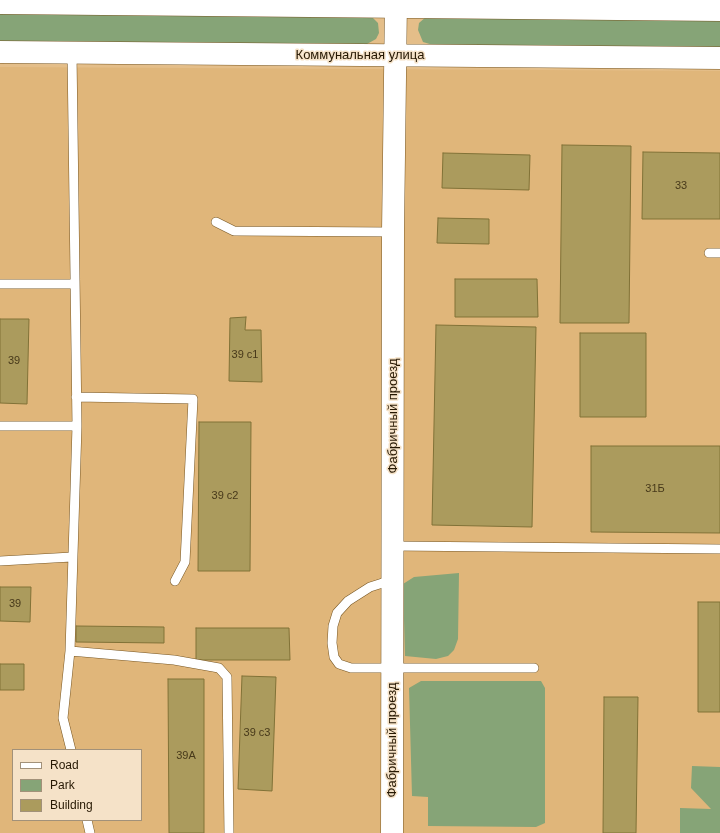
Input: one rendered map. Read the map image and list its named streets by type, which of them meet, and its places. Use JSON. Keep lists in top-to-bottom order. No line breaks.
{"streets":{"main road":["Коммунальная улица","Фабричный проезд"]},"crossings":[["Коммунальная улица","Фабричный проезд"]],"house_numbers":["33","39 с1","39","31Б","39 с2","39","39 с3","39А"],"legend":["Road","Park","Building"]}
